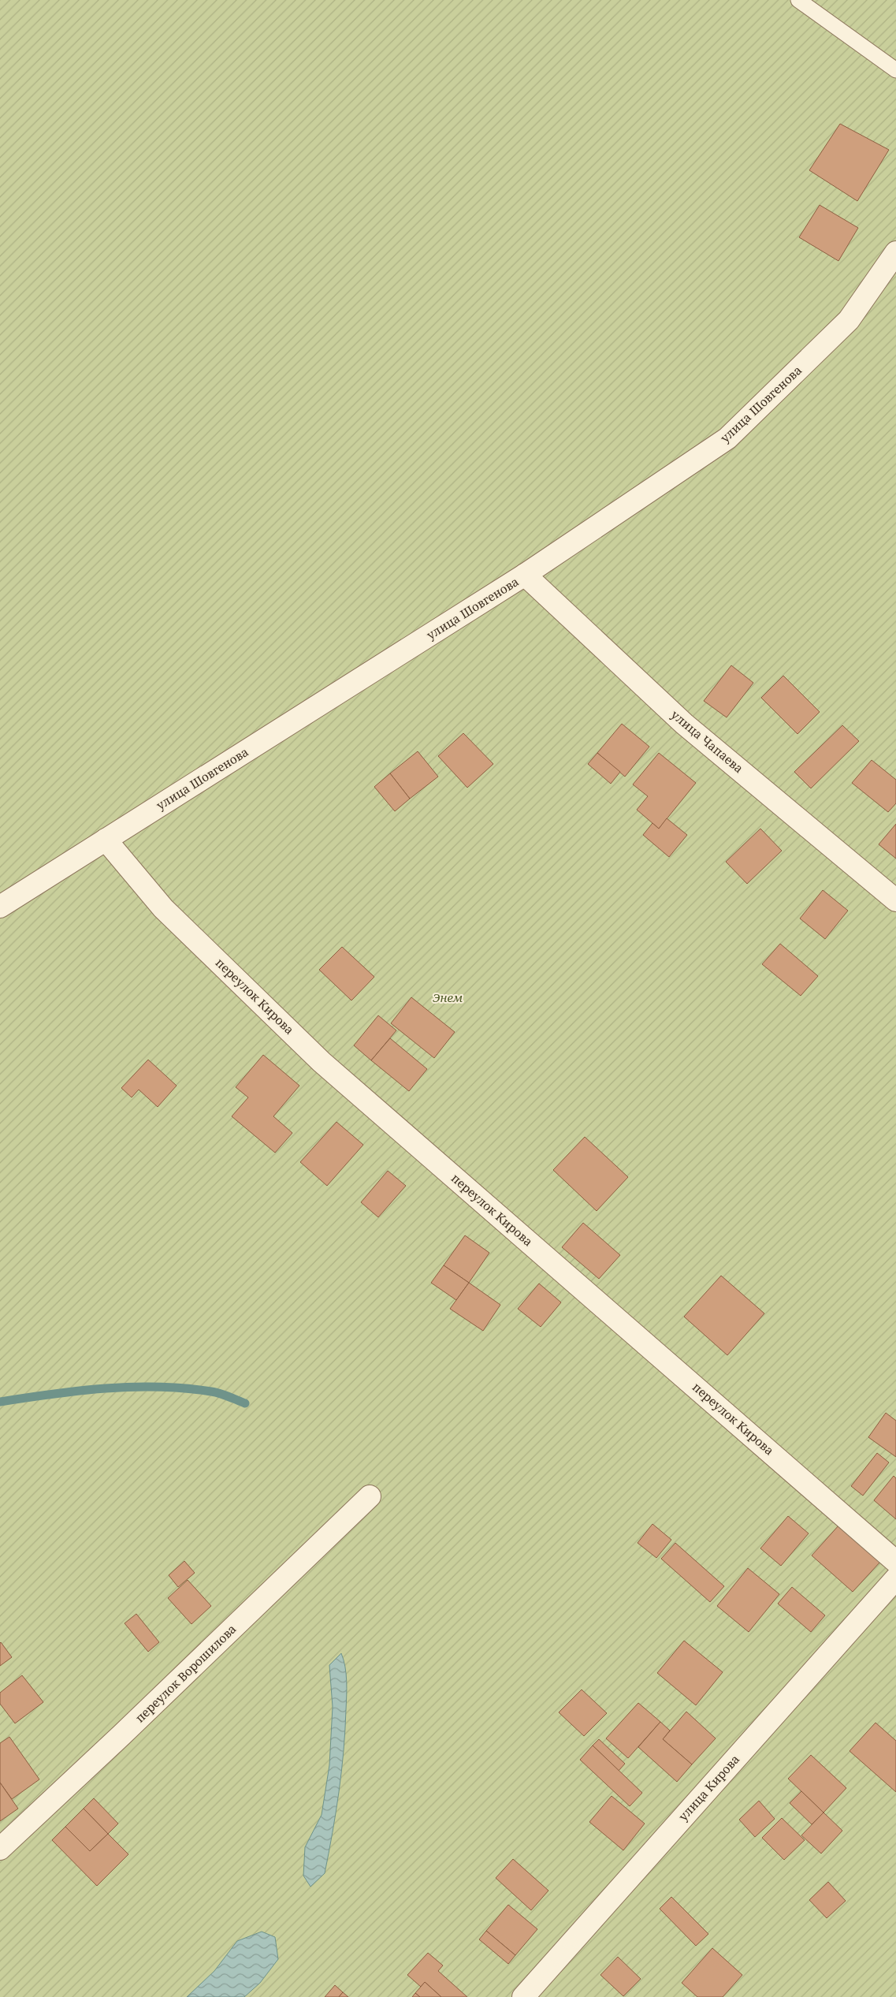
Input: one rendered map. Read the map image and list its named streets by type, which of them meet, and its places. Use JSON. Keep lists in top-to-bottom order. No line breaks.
{"streets":{"street":["улица Шовгенова","улица Чапаева","переулок Кирова","переулок Ворошилова","улица Кирова"]},"crossings":[["улица Шовгенова","улица Чапаева"],["улица Шовгенова","переулок Кирова"]],"parks":["Энем"]}
